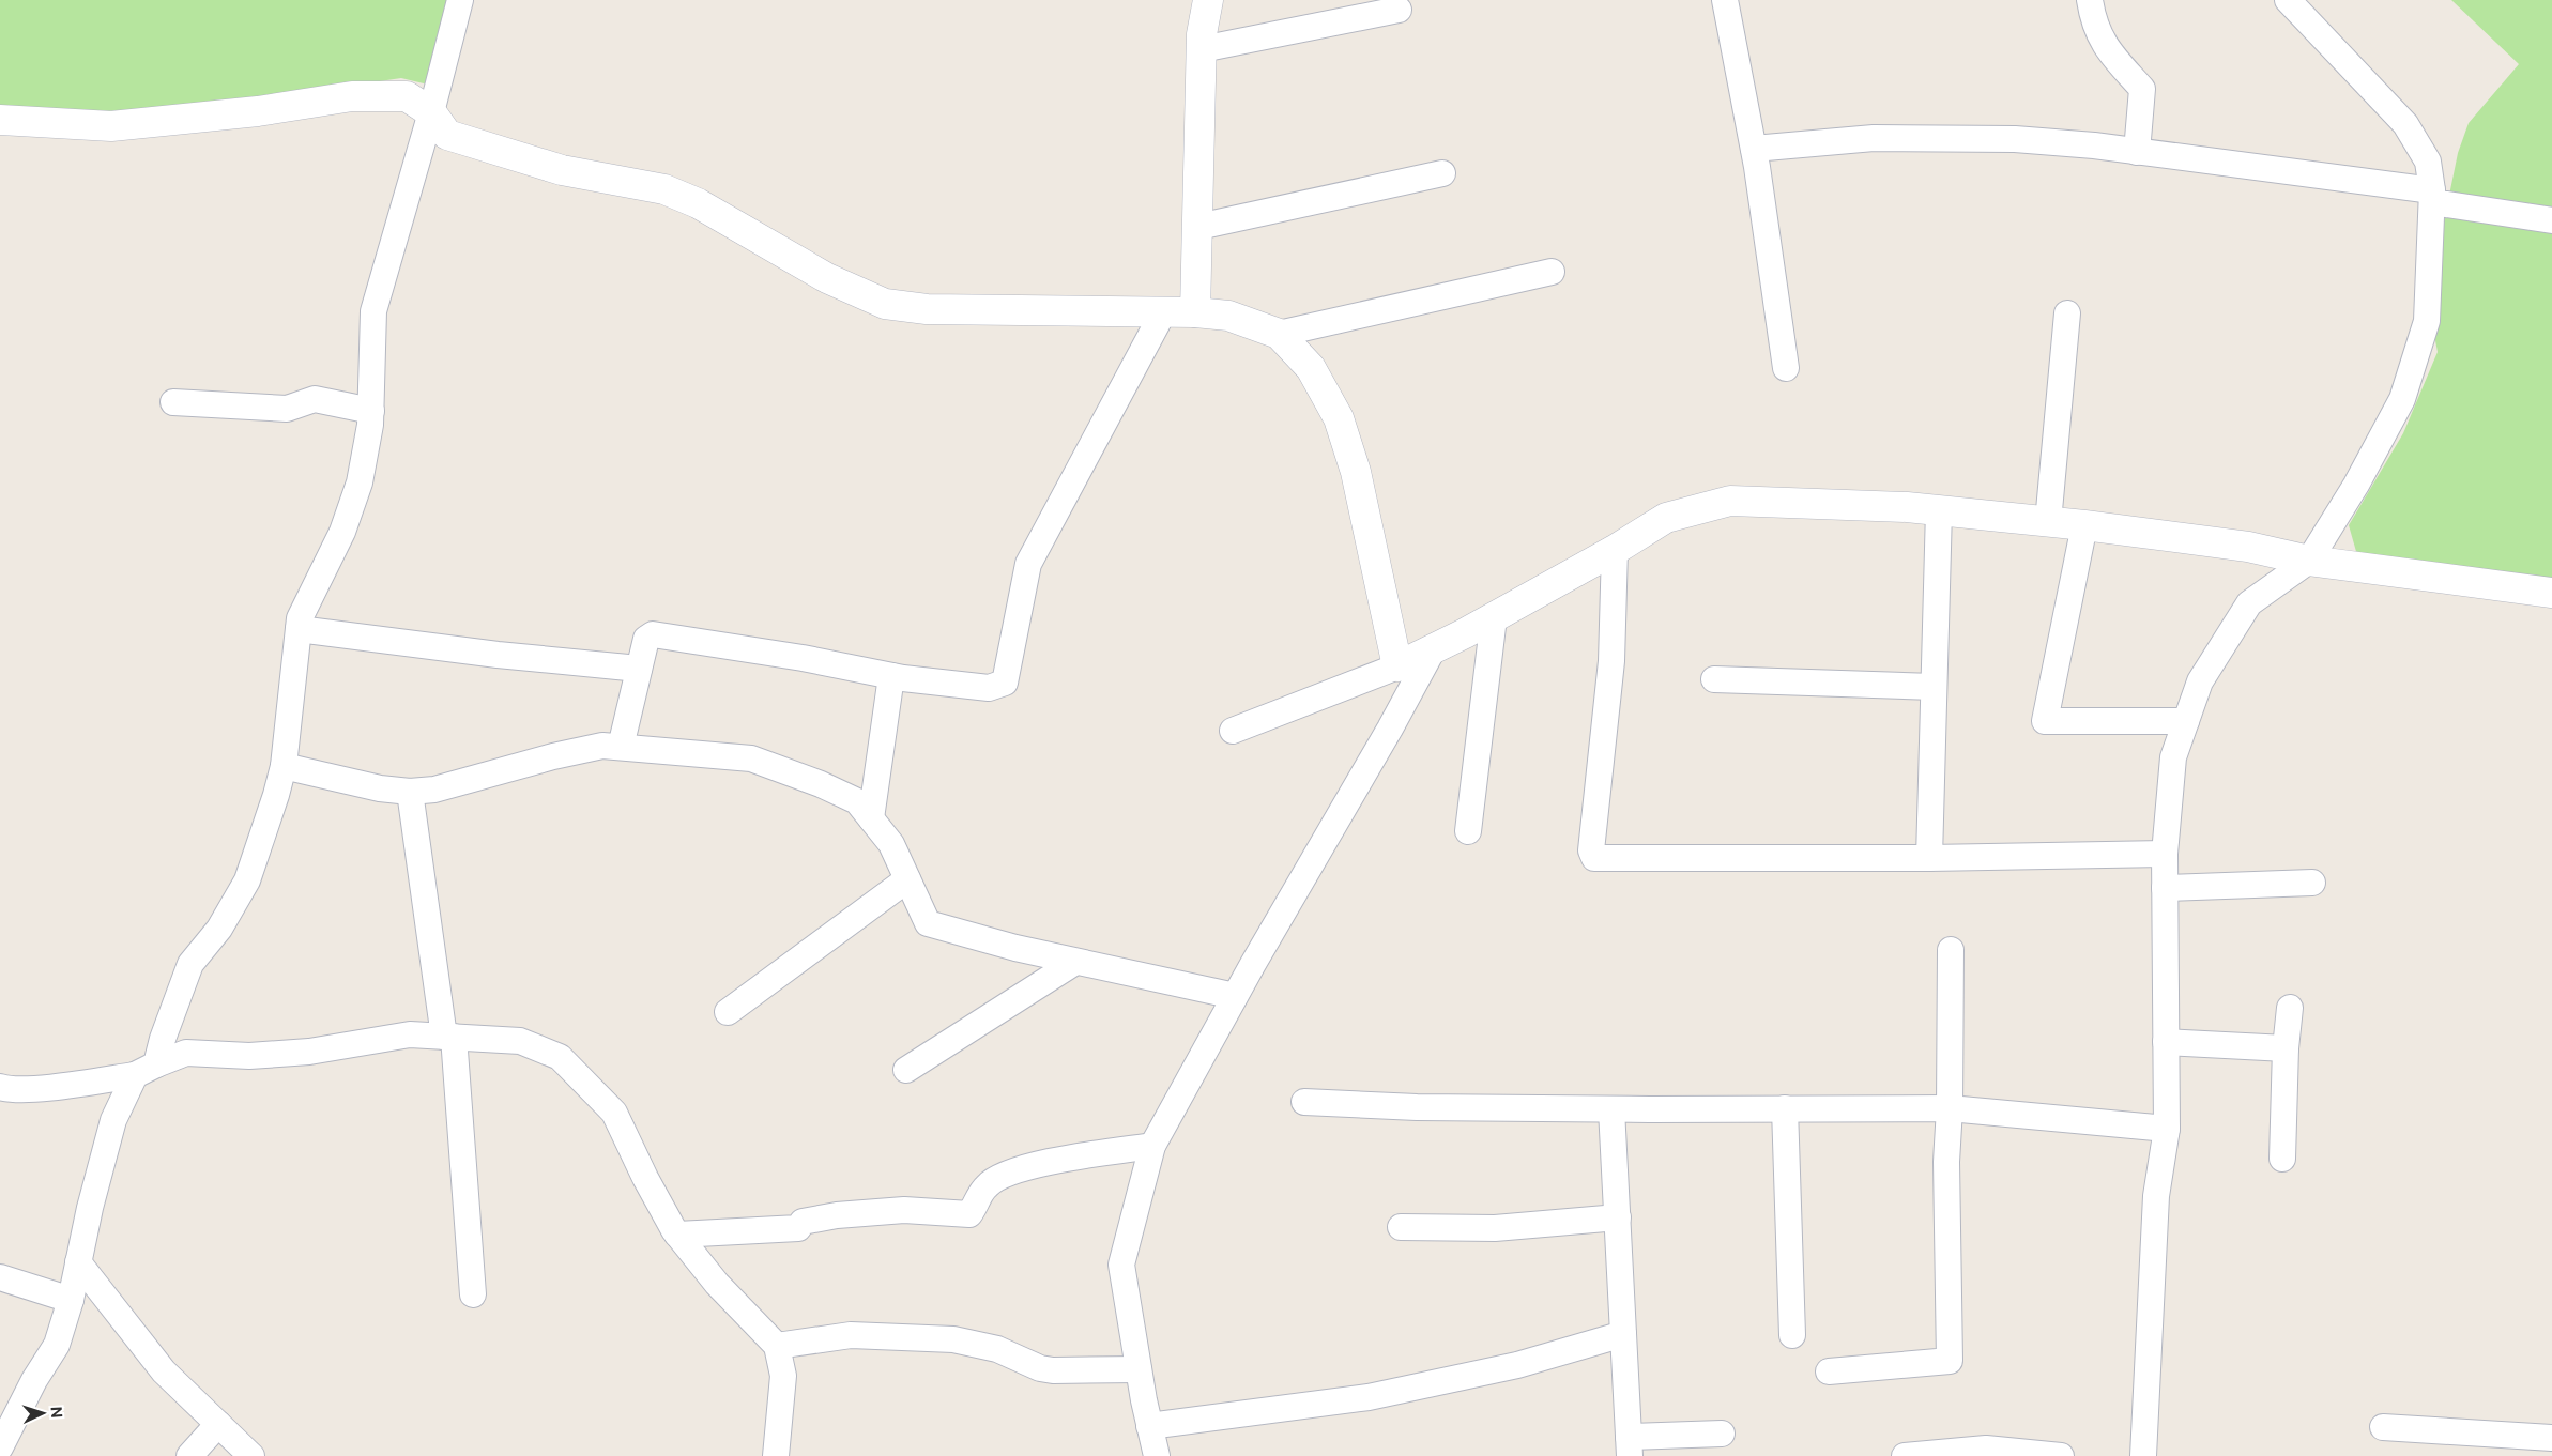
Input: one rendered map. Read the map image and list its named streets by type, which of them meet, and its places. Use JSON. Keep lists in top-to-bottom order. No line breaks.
{"north":"right"}
